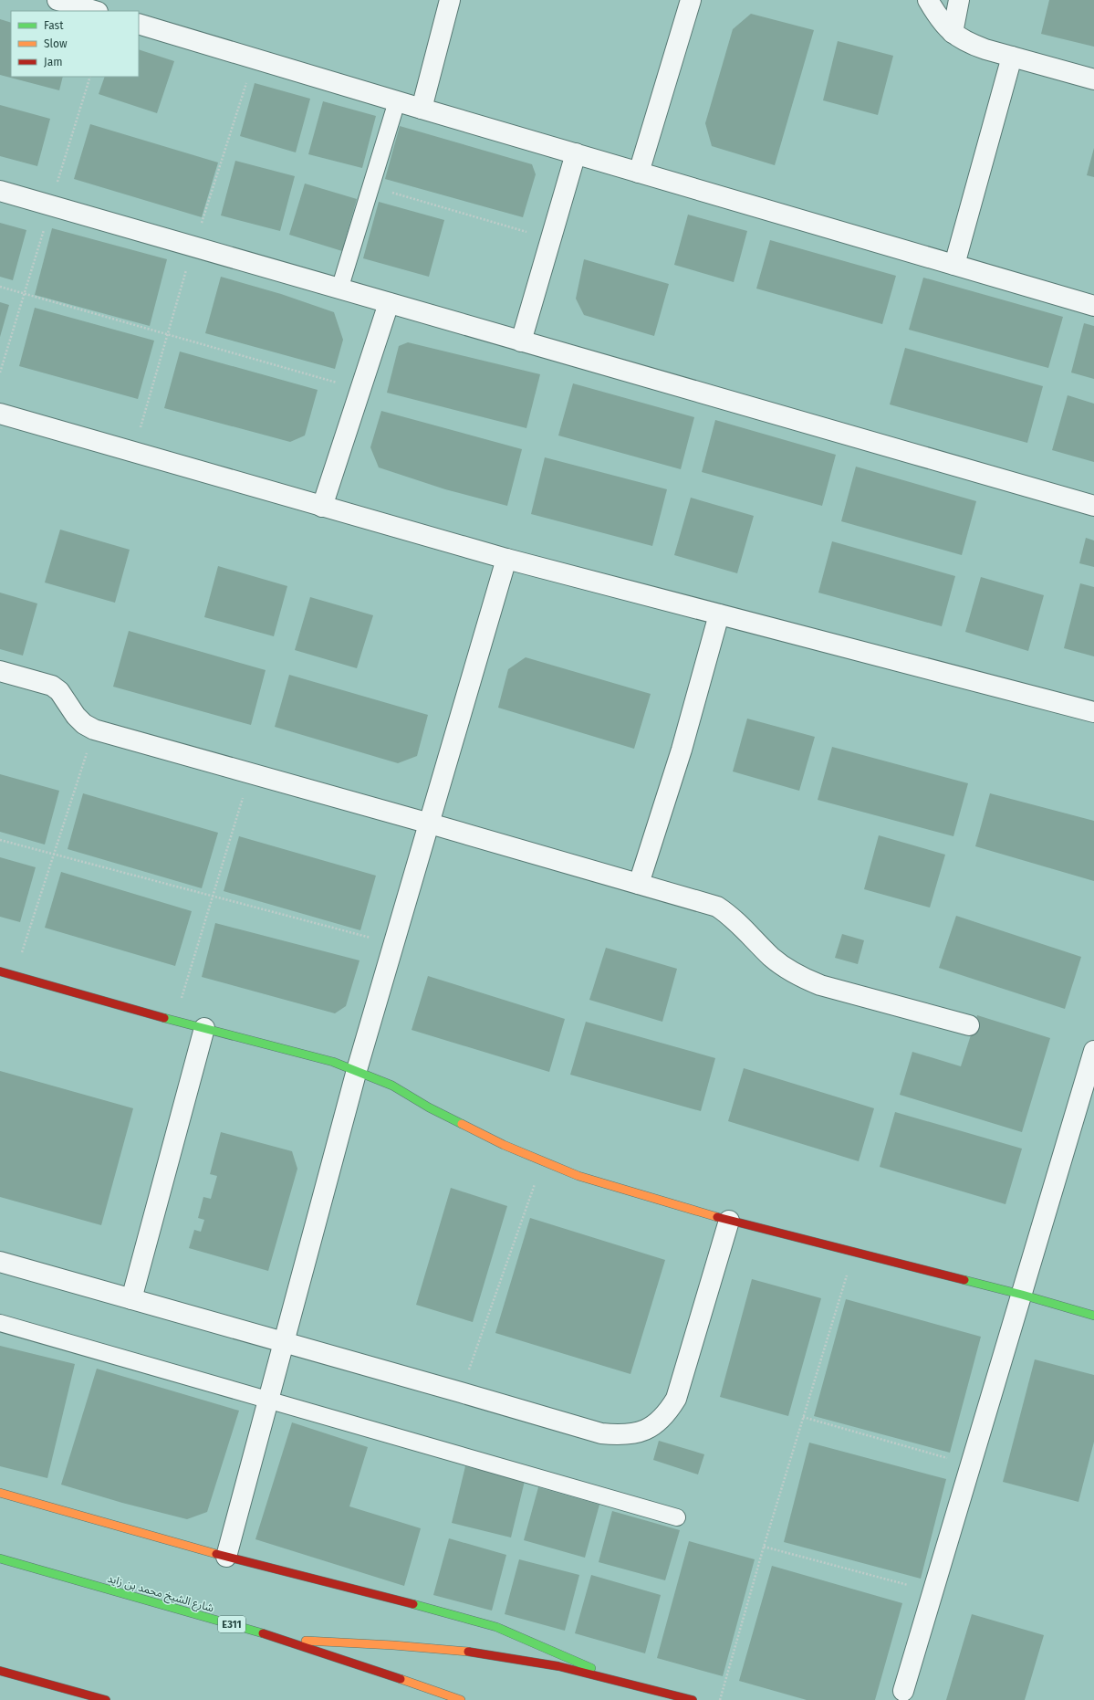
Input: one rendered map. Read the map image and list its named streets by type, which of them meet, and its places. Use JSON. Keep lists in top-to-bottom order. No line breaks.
{"streets":{"main road":["شارع الشيخ محمد بن زايد","E311"]},"legend":["Fast","Slow","Jam"]}
